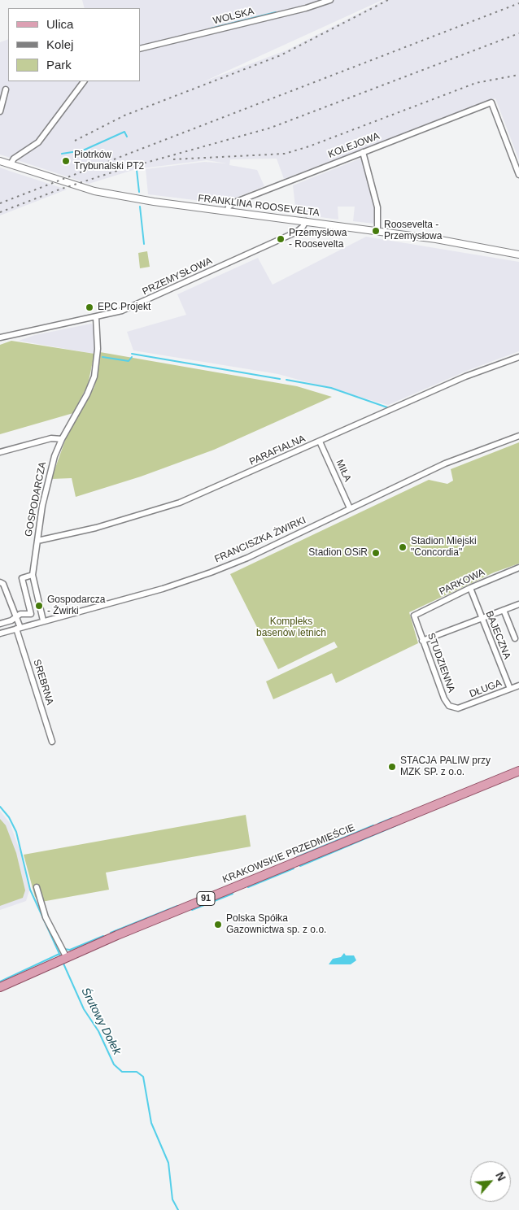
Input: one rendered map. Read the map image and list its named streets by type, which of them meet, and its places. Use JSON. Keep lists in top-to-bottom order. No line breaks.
{"streets":{"main road":["KRAKOWSKIE PRZEDMIEŚCIE","91"],"street":["WOLSKA","KOLEJOWA","FRANKLINA ROOSEVELTA","PRZEMYSŁOWA","PARAFIALNA","MIŁA","GOSPODARCZA","FRANCISZKA ŻWIRKI","PARKOWA","BAJECZNA","STUDZIENNA","SREBRNA","DŁUGA"]},"crossings":[["KOLEJOWA","FRANKLINA ROOSEVELTA"],["FRANKLINA ROOSEVELTA","PRZEMYSŁOWA"],["PRZEMYSŁOWA","GOSPODARCZA"],["PARAFIALNA","MIŁA"],["PARAFIALNA","GOSPODARCZA"],["MIŁA","FRANCISZKA ŻWIRKI"],["GOSPODARCZA","FRANCISZKA ŻWIRKI"],["FRANCISZKA ŻWIRKI","SREBRNA"],["PARKOWA","BAJECZNA"],["PARKOWA","STUDZIENNA"],["BAJECZNA","DŁUGA"],["STUDZIENNA","DŁUGA"]],"water":["Śrutowy Dołek"],"parks":["Kompleks basenów letnich"],"places":["Piotrków Trybunalski PT2","Roosevelta - Przemysłowa","Przemysłowa - Roosevelta","EPC Projekt","Stadion Miejski \"Concordia\"","Stadion OSiR","Gospodarcza - Żwirki","STACJA PALIW przy MZK SP. z o.o.","Polska Spółka Gazownictwa sp. z o.o."],"legend":["Ulica","Kolej","Park"],"north":"top right"}
